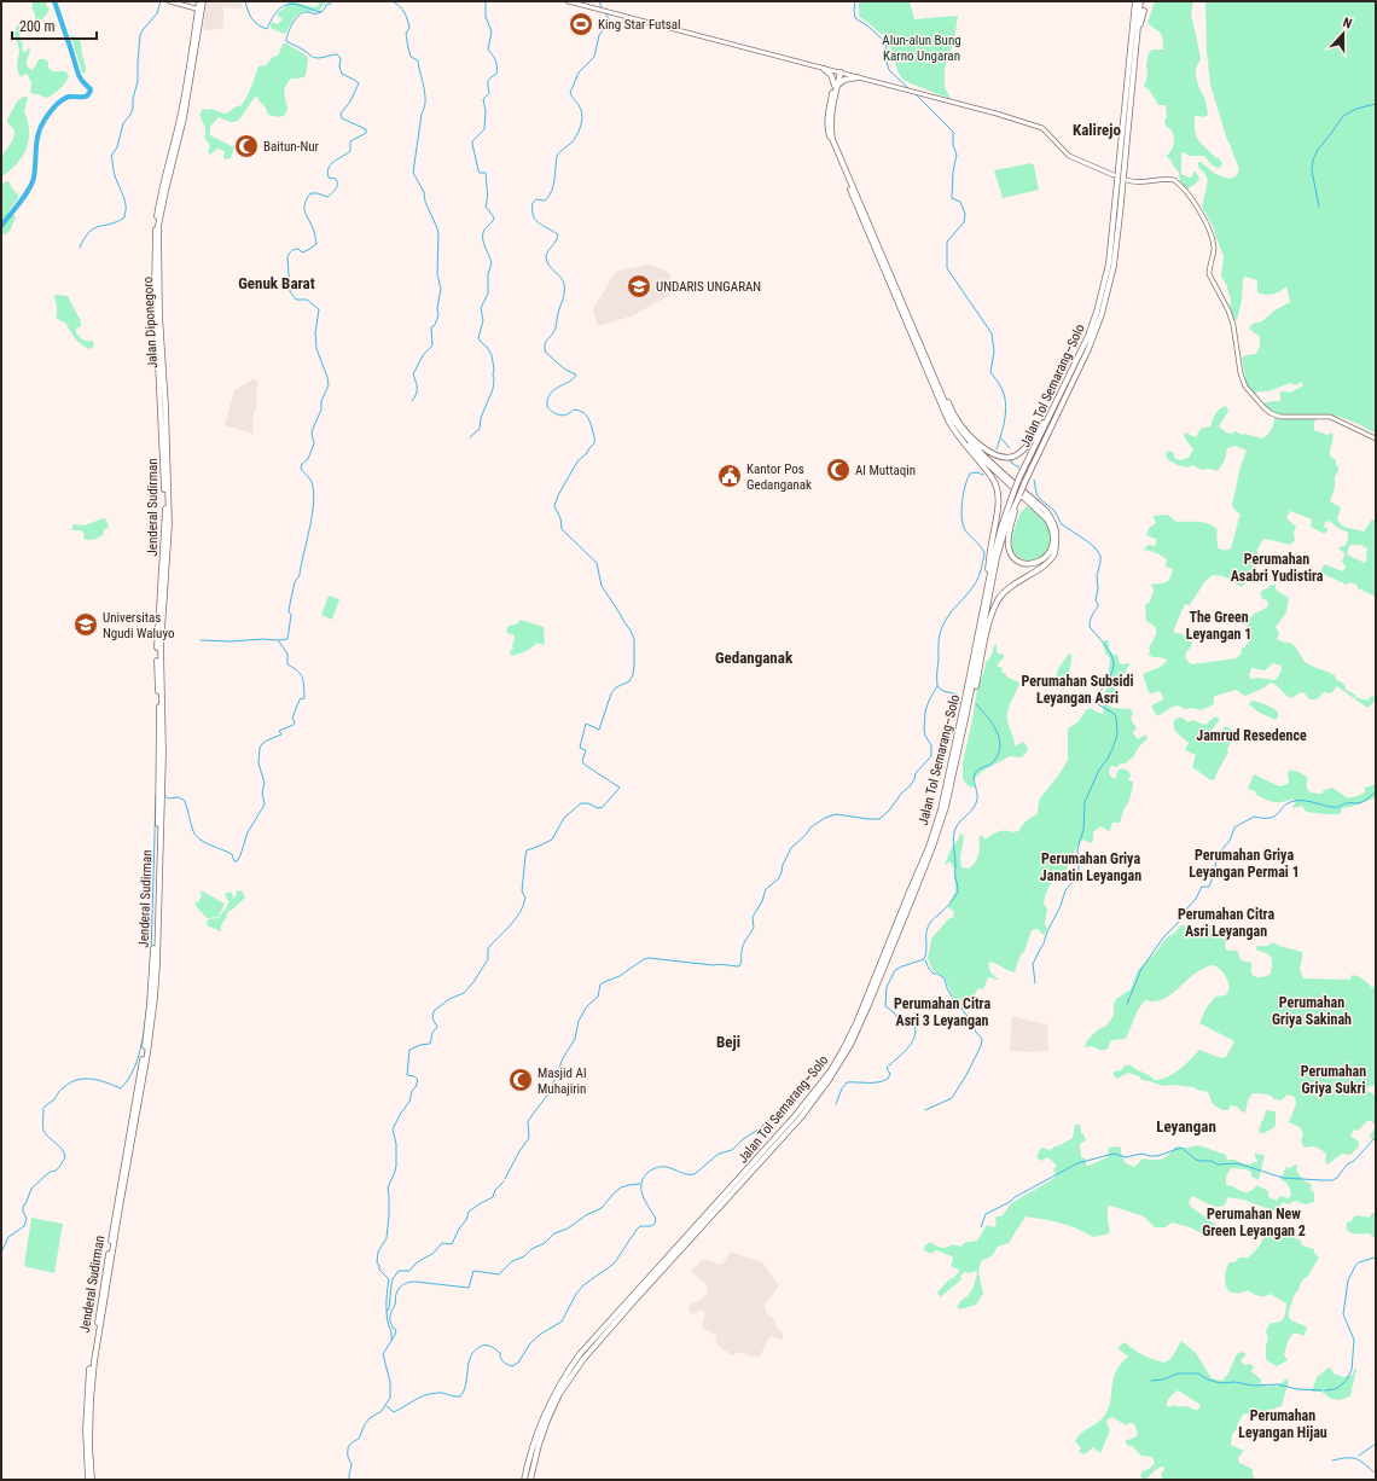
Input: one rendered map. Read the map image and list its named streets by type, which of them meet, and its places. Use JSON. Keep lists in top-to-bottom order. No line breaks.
{"streets":{"highway":["Jalan Diponegoro","Jalan Tol Semarang–Solo","Jenderal Sudirman"]},"crossings":[["Jalan Diponegoro","Jenderal Sudirman"]],"districts":["Kalirejo","Genuk Barat","Perumahan Asabri Yudistira","The Green Leyangan 1","Gedanganak","Perumahan Subsidi Leyangan Asri","Jamrud Resedence","Perumahan Griya Leyangan Permai 1","Perumahan Griya Janatin Leyangan","Perumahan Citra Asri Leyangan","Perumahan Griya Sakinah","Perumahan Citra Asri 3 Leyangan","Beji","Perumahan Griya Sukri","Leyangan","Perumahan New Green Leyangan 2","Perumahan Leyangan Hijau"],"parks":["Alun-alun Bung Karno Ungaran"],"places":{"sports":["King Star Futsal"],"mosque":["Baitun-Nur","Al Muttaqin","Masjid Al Muhajirin"],"school or university":["UNDARIS UNGARAN","Universitas Ngudi Waluyo"],"public building":["Kantor Pos Gedanganak"]},"scale_bar":"200 m","north":"top"}
